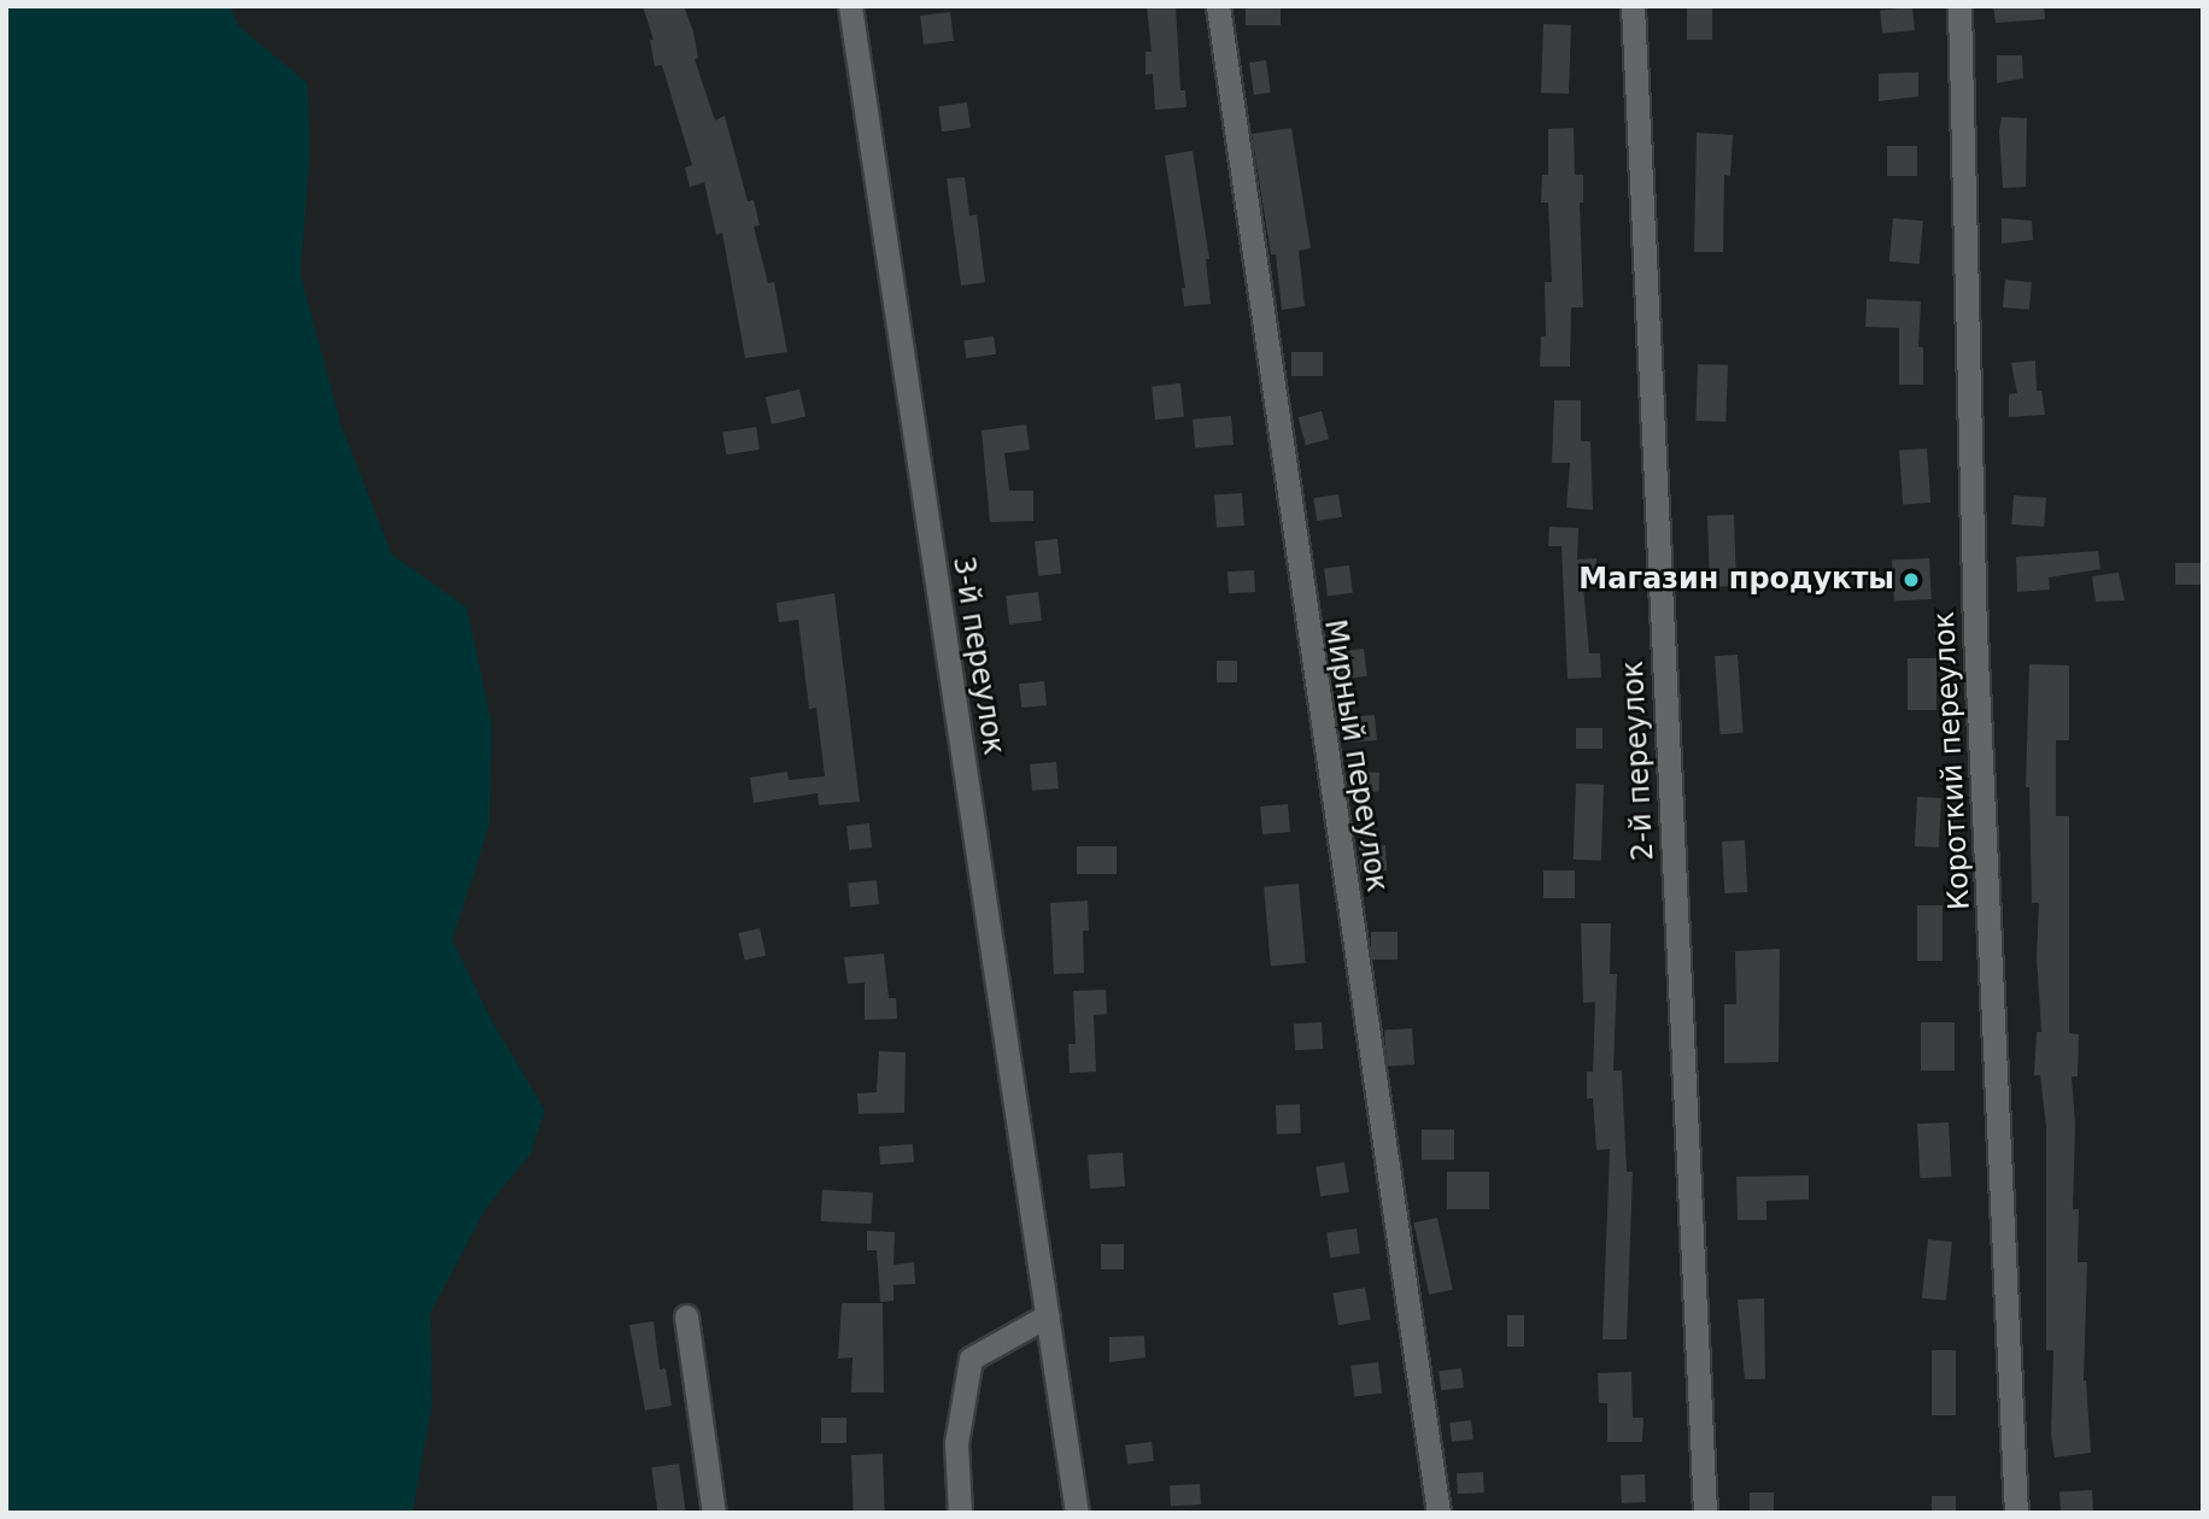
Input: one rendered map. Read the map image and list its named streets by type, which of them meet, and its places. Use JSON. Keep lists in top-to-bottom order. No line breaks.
{"streets":{"street":["3-й переулок","Мирный переулок","2-й переулок","Короткий переулок"]},"places":["Магазин продукты"]}
